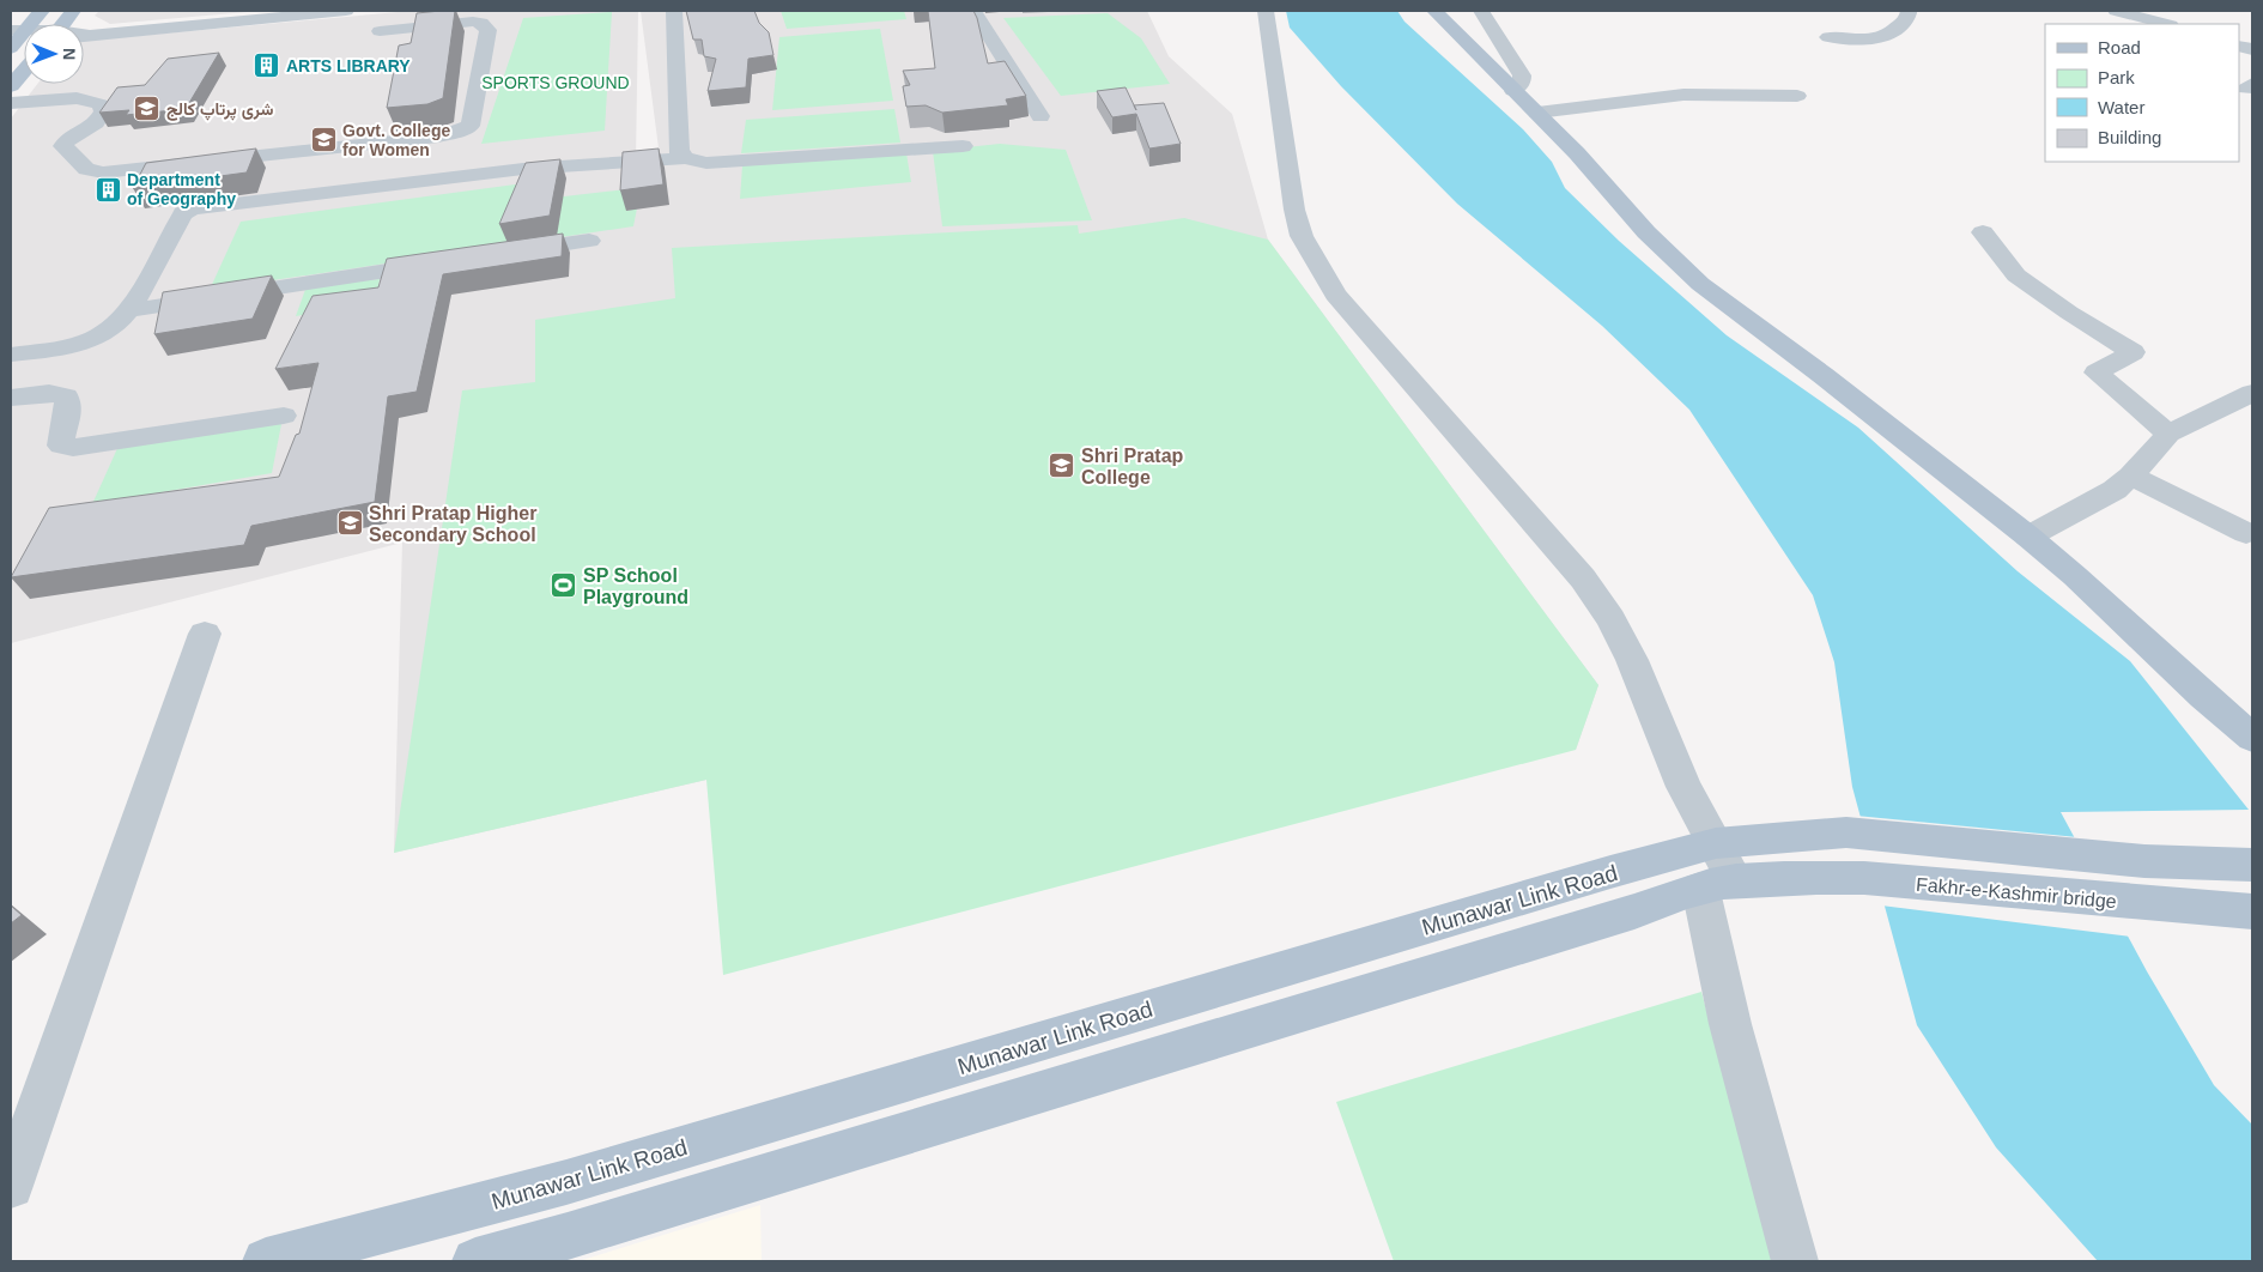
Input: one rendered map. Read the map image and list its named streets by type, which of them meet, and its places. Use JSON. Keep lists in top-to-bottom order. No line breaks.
{"streets":{"main road":["Fakhr-e-Kashmir bridge","Munawar Link Road"]},"parks":["SPORTS GROUND"],"places":{"building":["ARTS LIBRARY","Department of Geography"],"school or university":["شری پرتاپ کالج","Govt. College for Women","Shri Pratap College","Shri Pratap Higher Secondary School"],"sports":["SP School Playground"]},"legend":["Road","Park","Water","Building"],"north":"right"}
